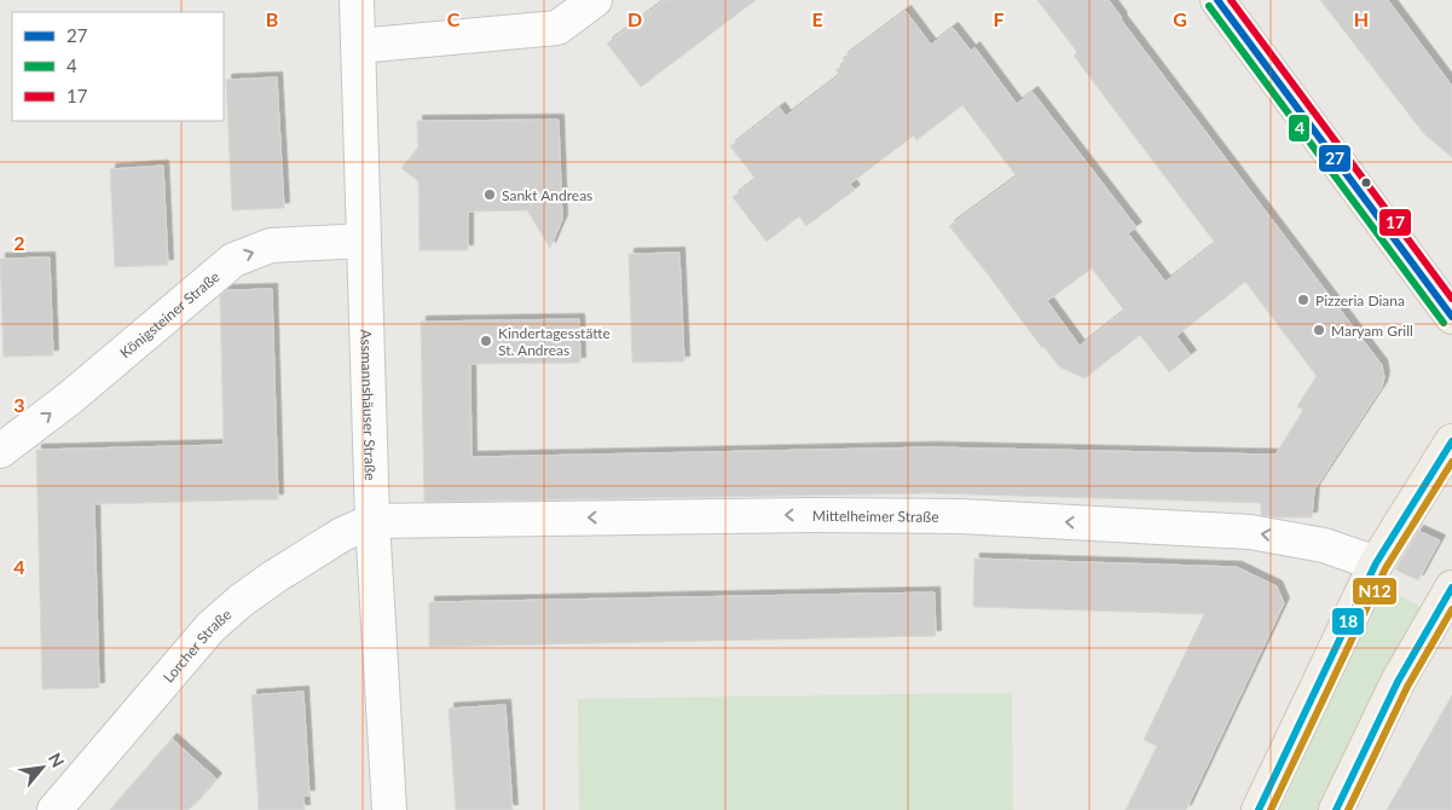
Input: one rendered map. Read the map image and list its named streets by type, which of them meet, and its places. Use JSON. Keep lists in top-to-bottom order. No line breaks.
{"streets":{"street":["Königsteiner Straße","Assmannshäuser Straße","Mittelheimer Straße","Lorcher Straße"]},"crossings":[["Königsteiner Straße","Assmannshäuser Straße"],["Assmannshäuser Straße","Mittelheimer Straße"],["Assmannshäuser Straße","Lorcher Straße"],["Mittelheimer Straße","Lorcher Straße"]],"one_way":["Königsteiner Straße","Mittelheimer Straße"],"places":["Sankt Andreas","Pizzeria Diana","Maryam Grill","Kindertagesstätte St. Andreas"],"lines":["transit line 27","transit line 17","transit line 4","transit line 18","transit line N12"],"legend":["27","4","17"],"north":"top right","grid":{"columns":["B","C","D","E","F","G","H"],"rows":["2","3","4"]}}
